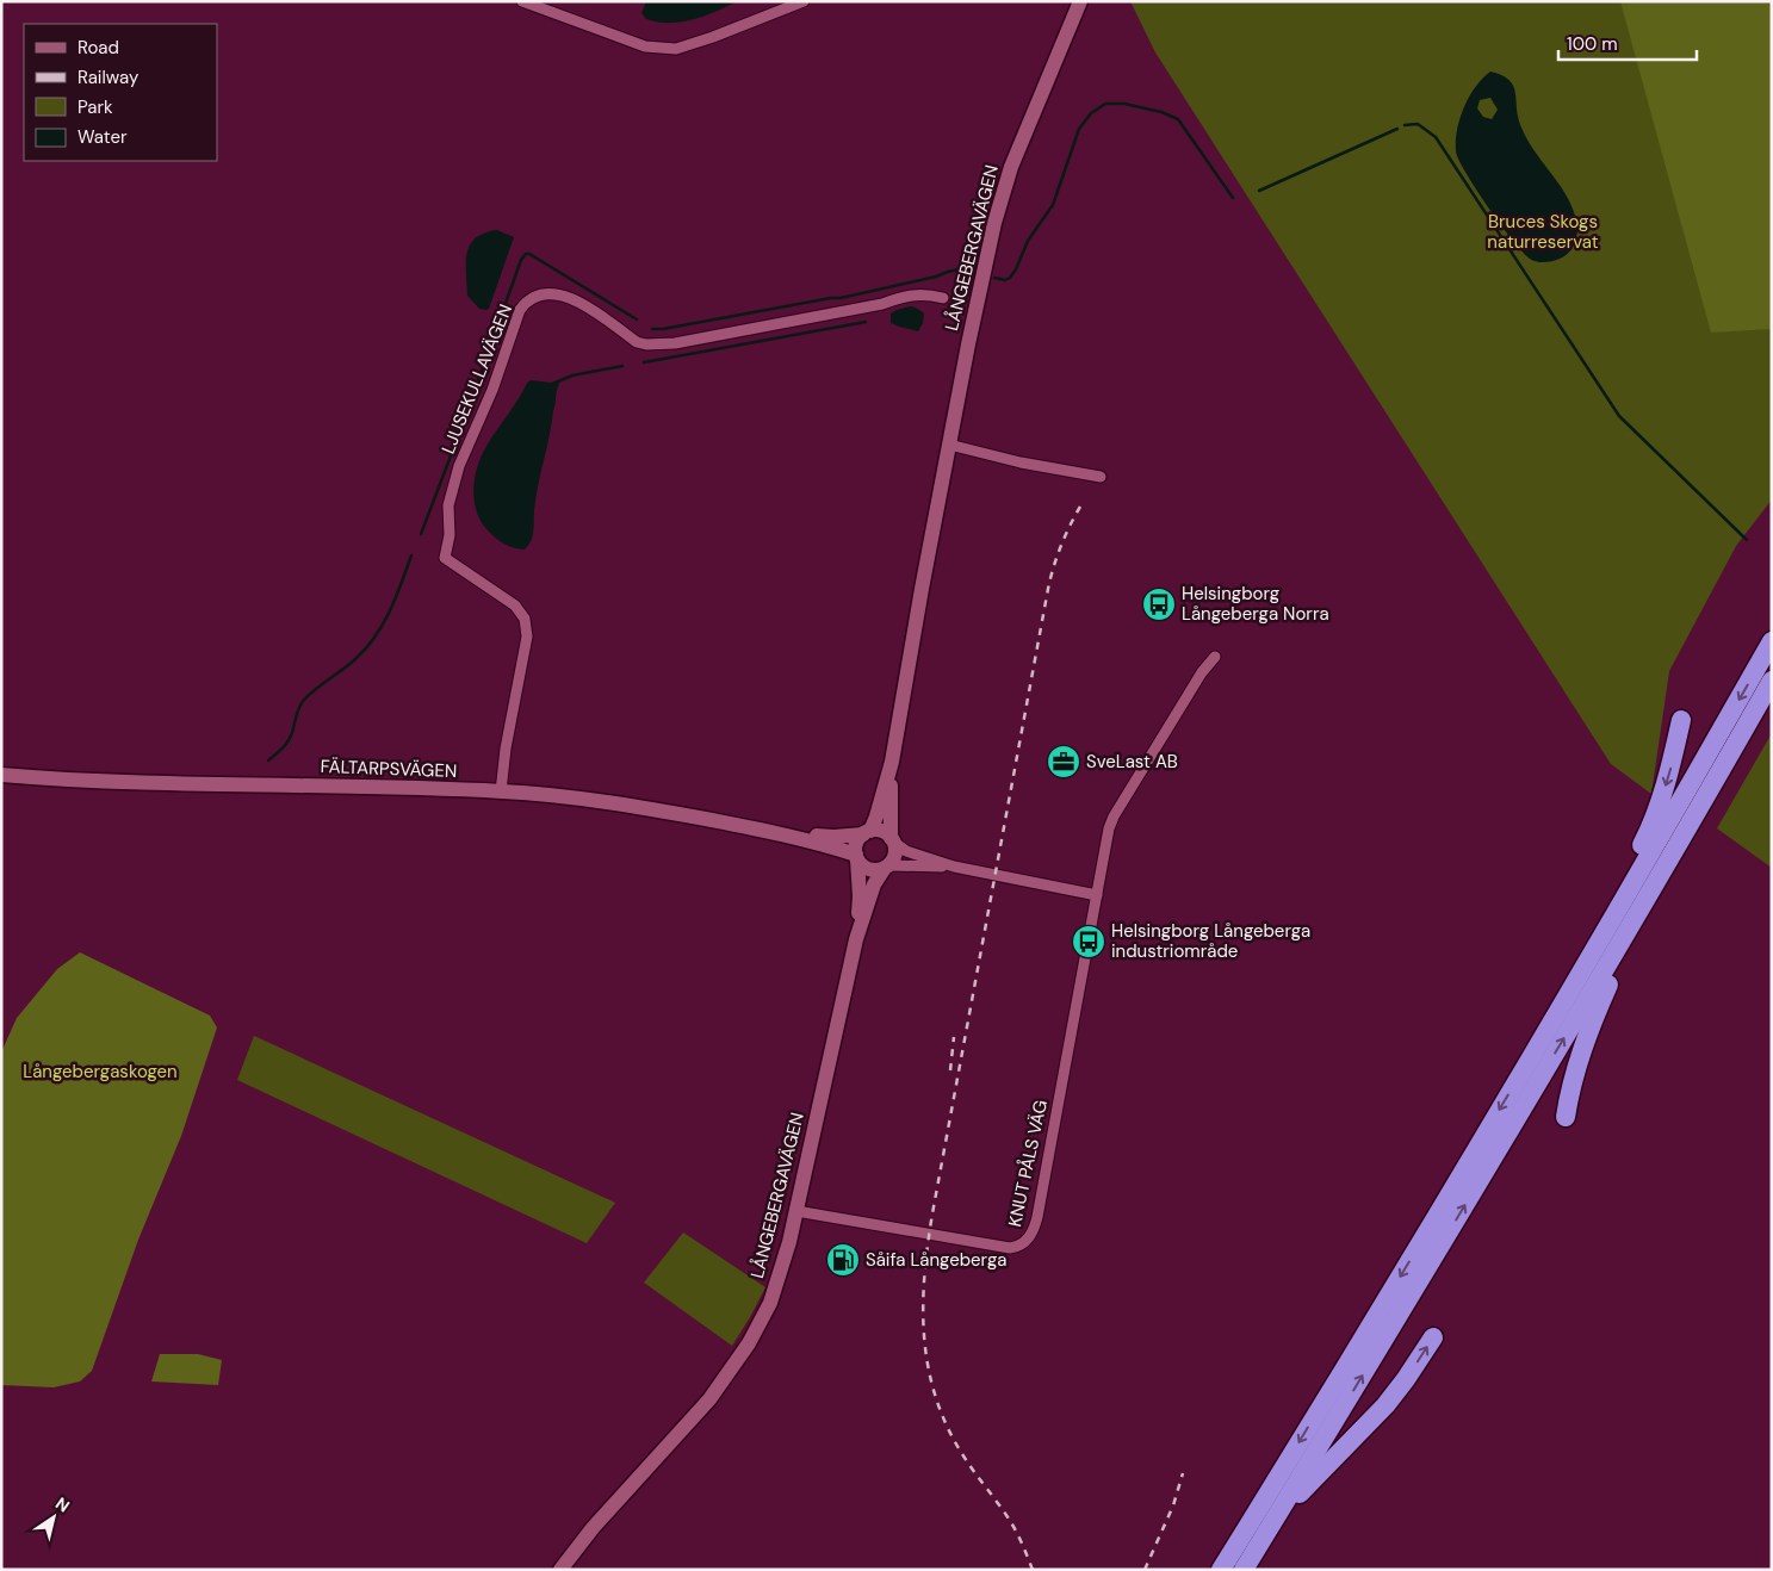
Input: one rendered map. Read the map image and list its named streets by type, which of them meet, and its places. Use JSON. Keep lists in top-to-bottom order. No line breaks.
{"streets":{"street":["LÅNGEBERGAVÄGEN","LJUSEKULLAVÄGEN","FÄLTARPSVÄGEN","KNUT PÅLS VÄG"]},"crossings":[["LÅNGEBERGAVÄGEN","FÄLTARPSVÄGEN"],["LÅNGEBERGAVÄGEN","KNUT PÅLS VÄG"],["LJUSEKULLAVÄGEN","FÄLTARPSVÄGEN"]],"parks":["Bruces Skogs naturreservat","Långebergaskogen"],"places":{"bus stop":["Helsingborg Långeberga Norra","Helsingborg Långeberga industriområde"],"office":["SveLast AB"],"fuel station":["Såifa Långeberga"]},"legend":["Road","Railway","Park","Water"],"scale_bar":"100 m","north":"top right"}
